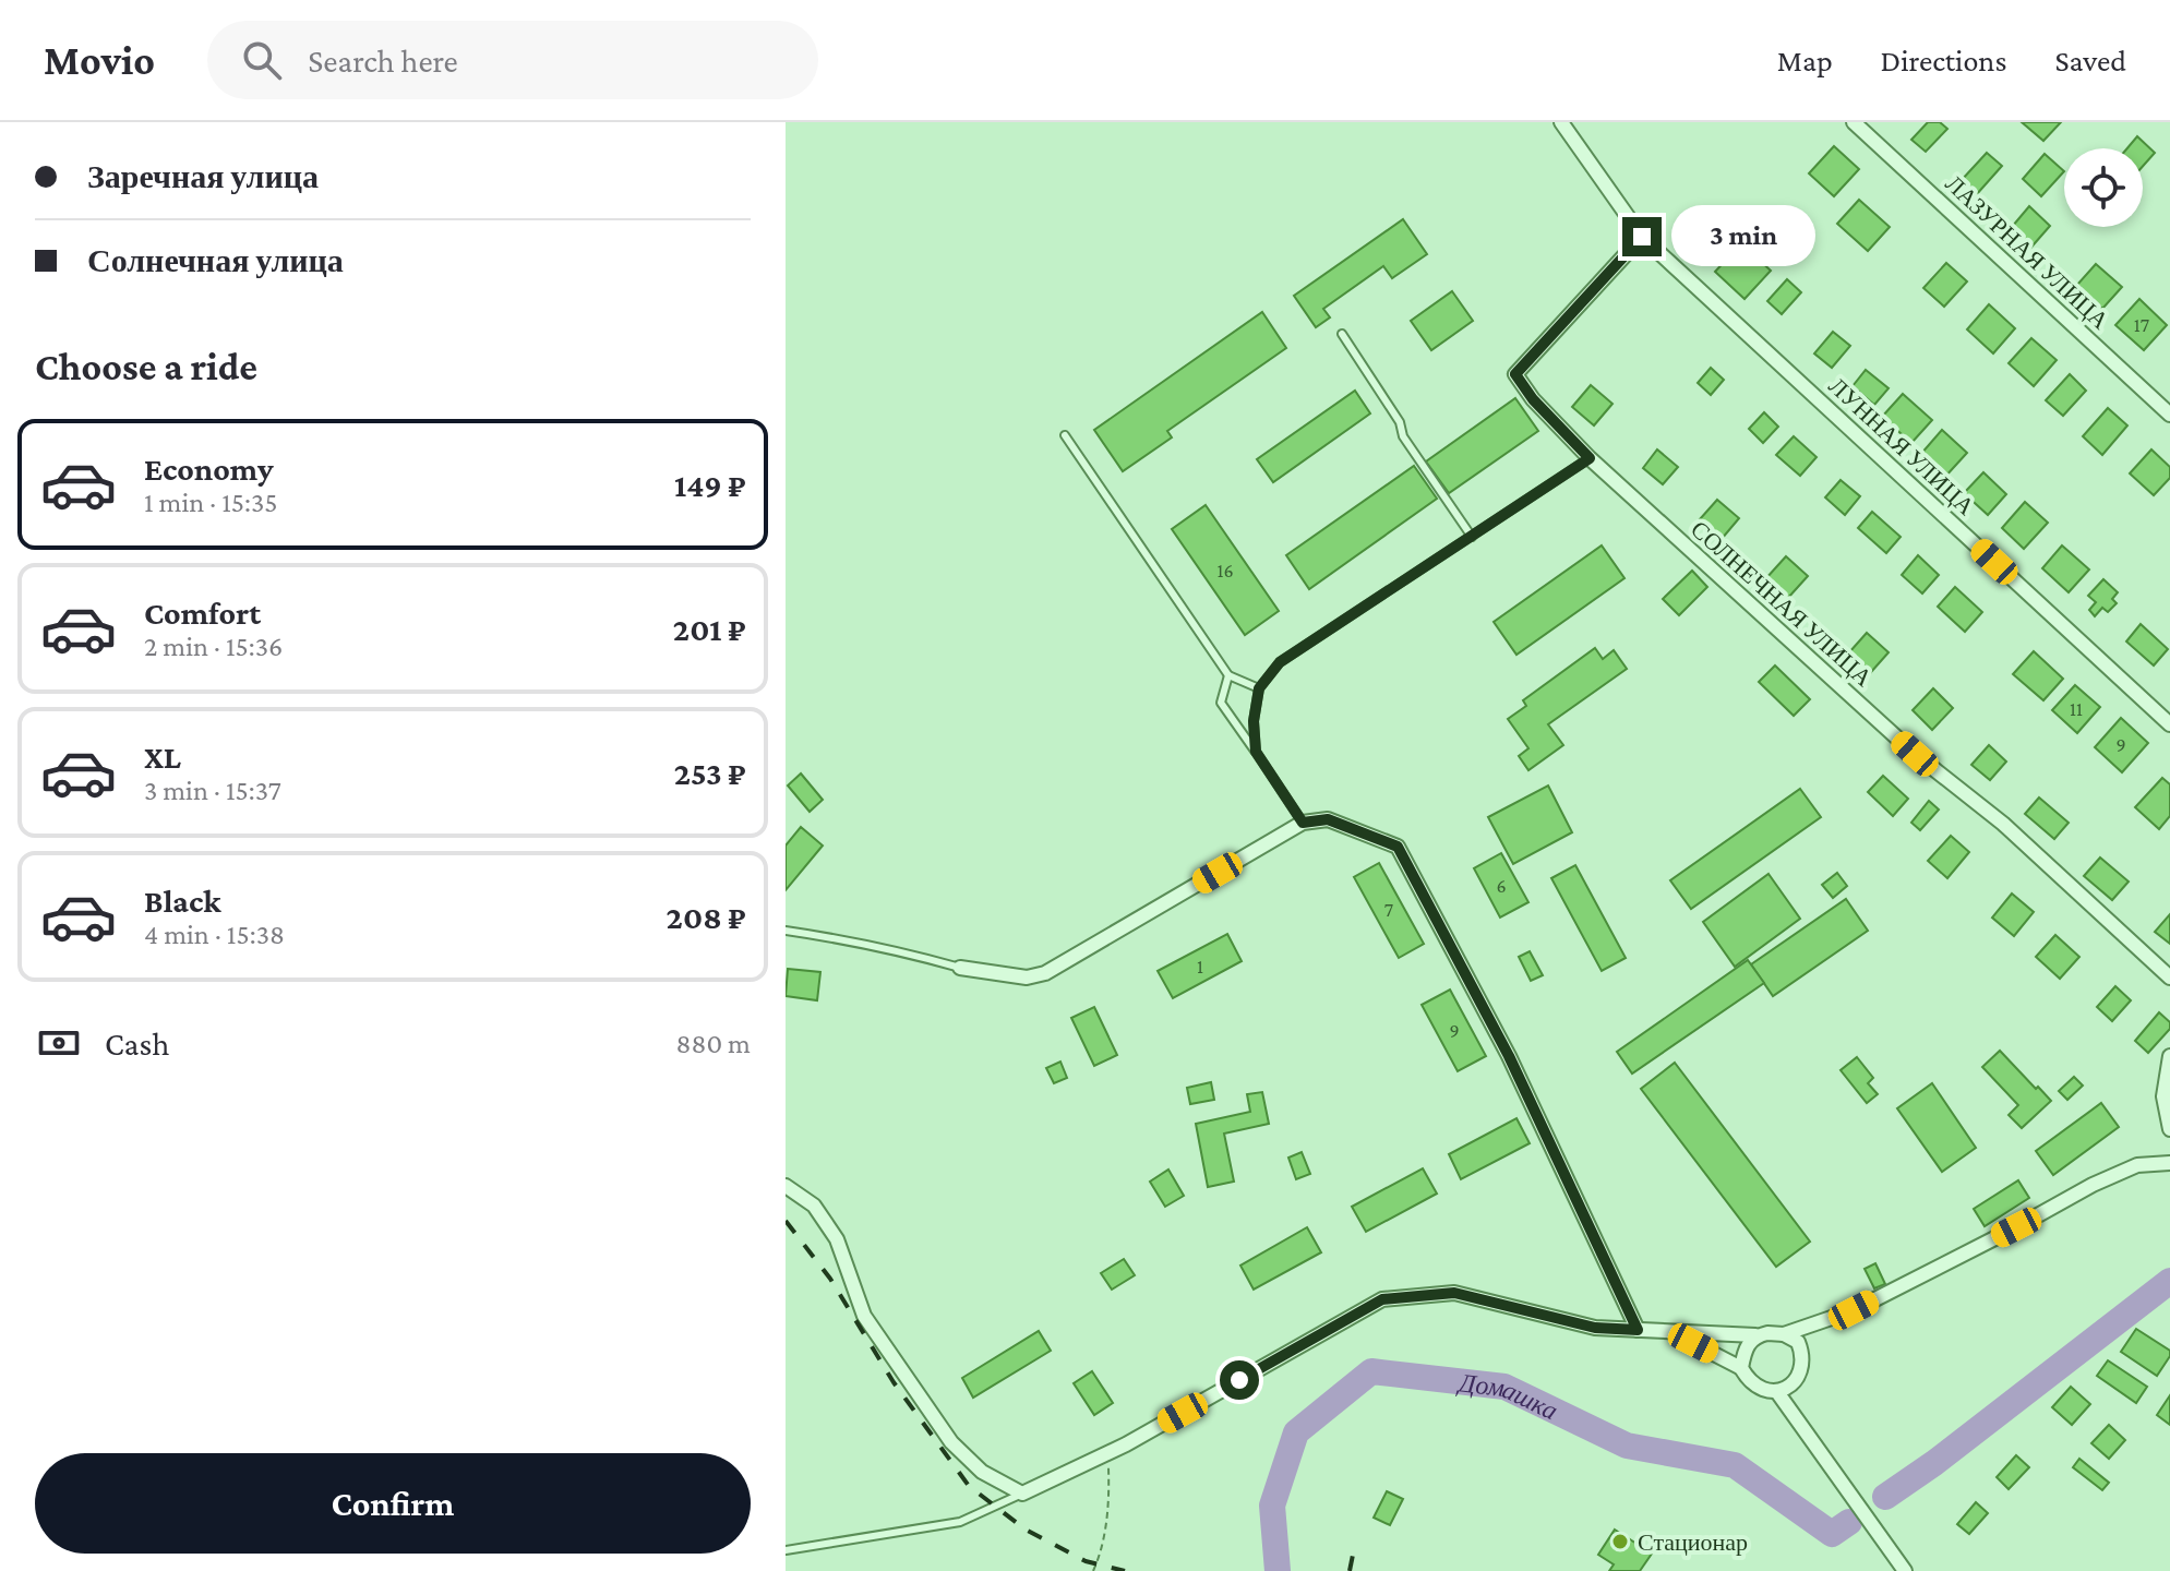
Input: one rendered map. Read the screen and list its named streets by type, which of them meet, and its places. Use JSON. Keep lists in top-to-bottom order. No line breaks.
{"streets":{"street":["ЛАЗУРНАЯ УЛИЦА","ЛУННАЯ УЛИЦА","СОЛНЕЧНАЯ УЛИЦА"]},"crossings":[["ЛУННАЯ УЛИЦА","СОЛНЕЧНАЯ УЛИЦА"]],"water":["Домашка"],"places":["Стационар"],"house_numbers":["17","16","11","9","6","7","1","9"],"page":{"header":"Movio","search":"Search here","nav":["Map","Directions","Saved"],"banner":["Заречная улица","Солнечная улица"],"bubble":"3 min","heading":"Choose a ride","list":[{"name":"Economy","note":"1 min · 15:35","value":"149 ₽"},{"name":"Comfort","note":"2 min · 15:36","value":"201 ₽"},{"name":"XL","note":"3 min · 15:37","value":"253 ₽"},{"name":"Black","note":"4 min · 15:38","value":"208 ₽"}],"pay":["Cash","880 m"],"buttons":"Confirm"}}
